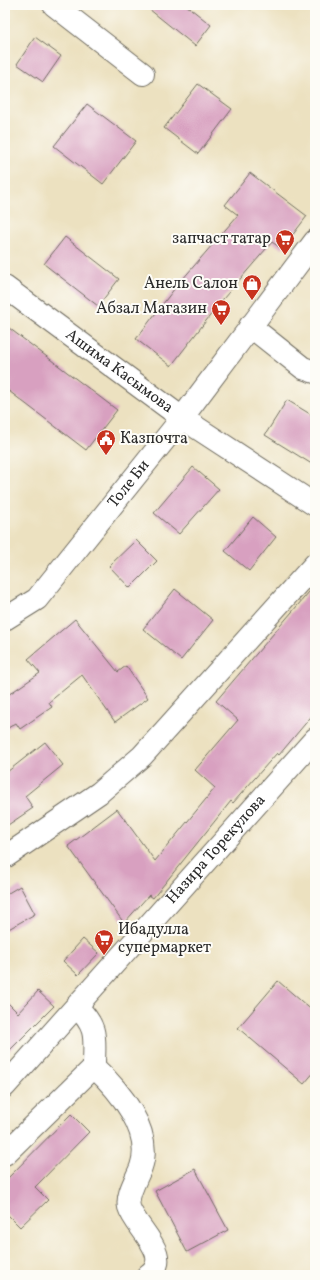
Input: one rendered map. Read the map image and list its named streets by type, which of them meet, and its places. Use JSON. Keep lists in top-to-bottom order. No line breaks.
{"streets":{"street":["Ашима Касымова","Толе Би","Назира Торекулова"]},"crossings":[["Ашима Касымова","Толе Би"]],"places":{"supermarket":["запчаст татар","Абзал Магазин","Ибадулла супермаркет"],"shop":["Анель Салон"],"public building":["Казпочта"]}}
